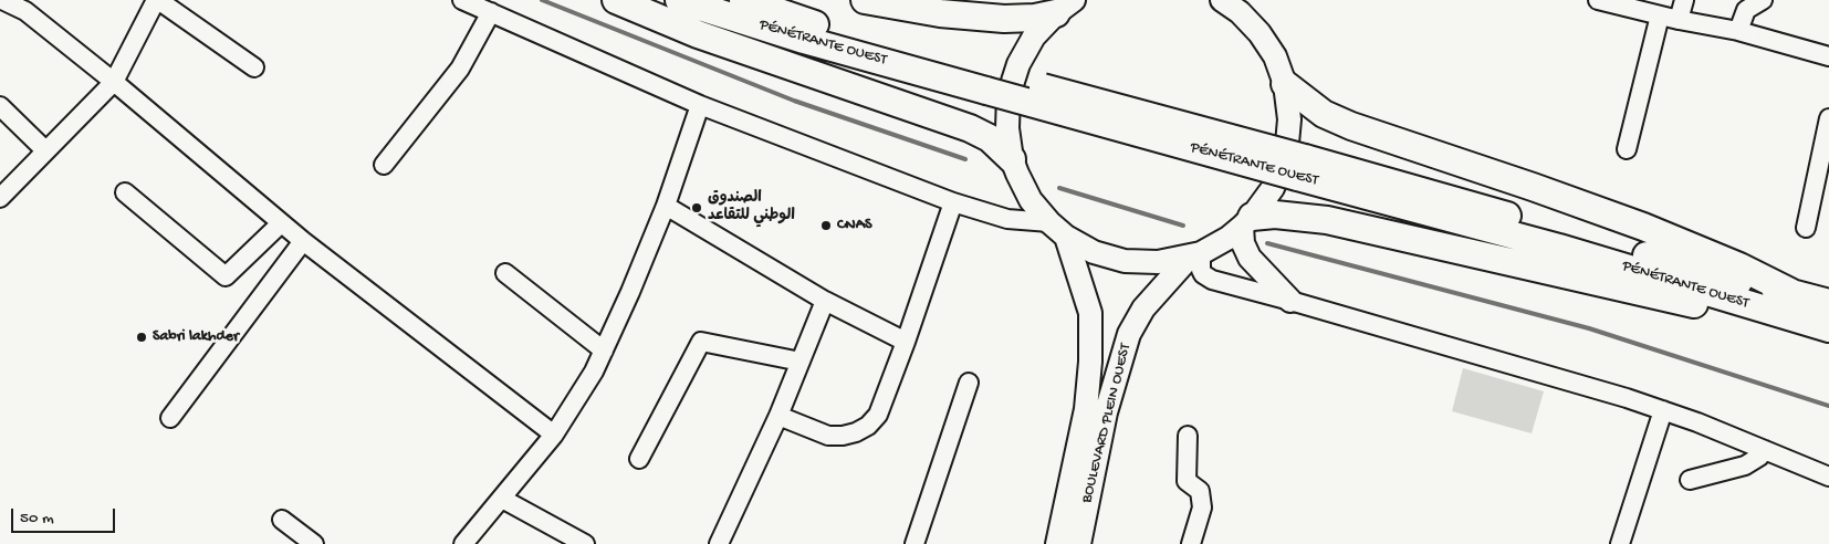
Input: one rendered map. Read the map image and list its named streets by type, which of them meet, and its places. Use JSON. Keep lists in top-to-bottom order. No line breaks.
{"streets":{"highway":["PÉNÉTRANTE OUEST"],"main road":["BOULEVARD PLEIN OUEST"]},"places":["الصندوق الوطني للتقاعد","CNAS","Sabri lakhder"],"scale_bar":"50 m"}
